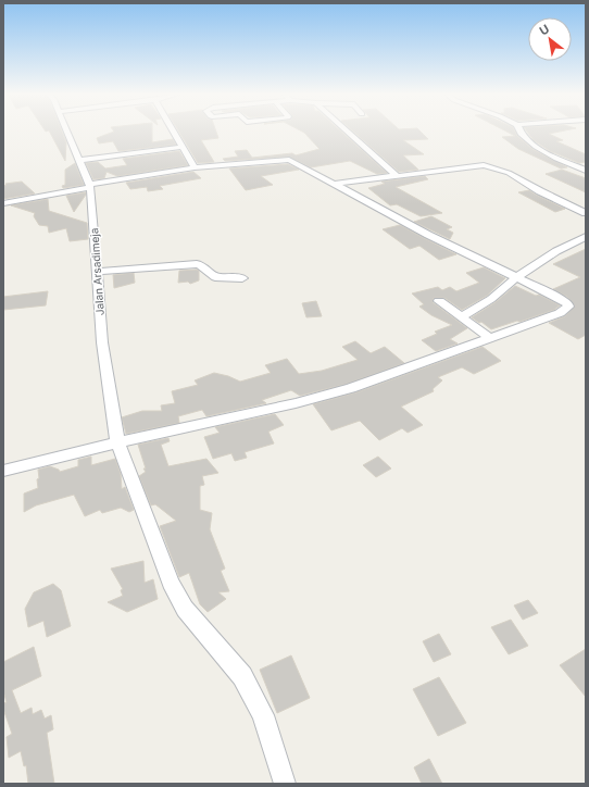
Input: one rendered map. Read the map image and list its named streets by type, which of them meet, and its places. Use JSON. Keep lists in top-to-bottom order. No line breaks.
{"streets":{"street":["Jalan Arsadimeja"]},"north":"top left"}
